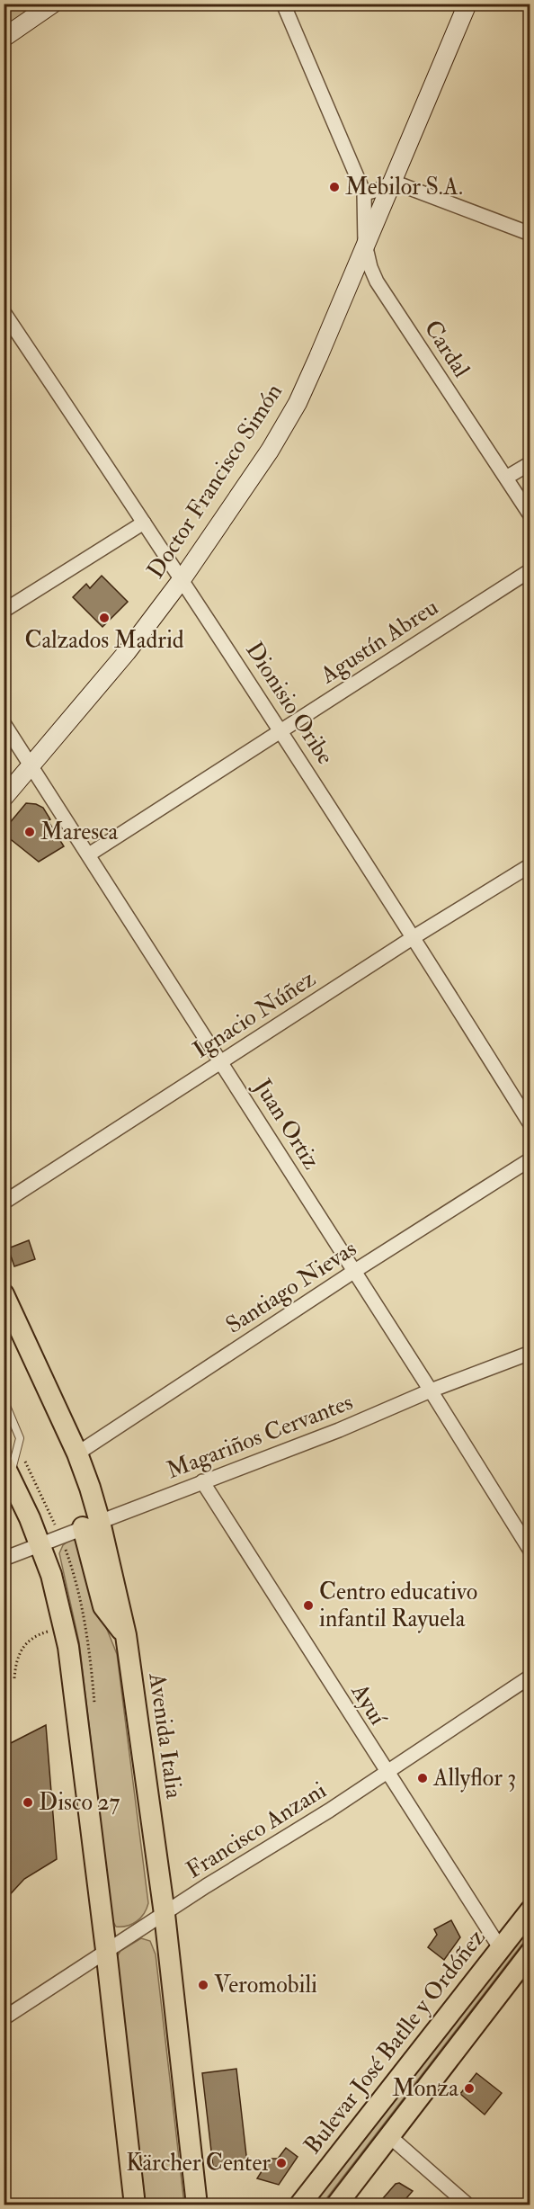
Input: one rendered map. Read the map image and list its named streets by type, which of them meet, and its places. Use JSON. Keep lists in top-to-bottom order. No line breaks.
{"streets":{"main road":["Avenida Italia","Bulevar José Batlle y Ordóñez"],"street":["Cardal","Doctor Francisco Simón","Agustín Abreu","Dionisio Oribe","Ignacio Núñez","Juan Ortiz","Santiago Nievas","Magariños Cervantes","Ayuí","Francisco Anzani"]},"crossings":[["Cardal","Doctor Francisco Simón"],["Doctor Francisco Simón","Dionisio Oribe"],["Doctor Francisco Simón","Juan Ortiz"],["Agustín Abreu","Dionisio Oribe"],["Agustín Abreu","Juan Ortiz"],["Dionisio Oribe","Ignacio Núñez"],["Ignacio Núñez","Juan Ortiz"],["Juan Ortiz","Santiago Nievas"],["Juan Ortiz","Magariños Cervantes"],["Santiago Nievas","Avenida Italia"],["Magariños Cervantes","Ayuí"],["Magariños Cervantes","Avenida Italia"],["Ayuí","Francisco Anzani"],["Ayuí","Bulevar José Batlle y Ordóñez"],["Avenida Italia","Francisco Anzani"]],"places":["Mebilor S.A.","Calzados Madrid","Maresca","Centro educativo infantil Rayuela","Allyflor 3","Disco 27","Veromobili","Monza","Kärcher Center"]}
